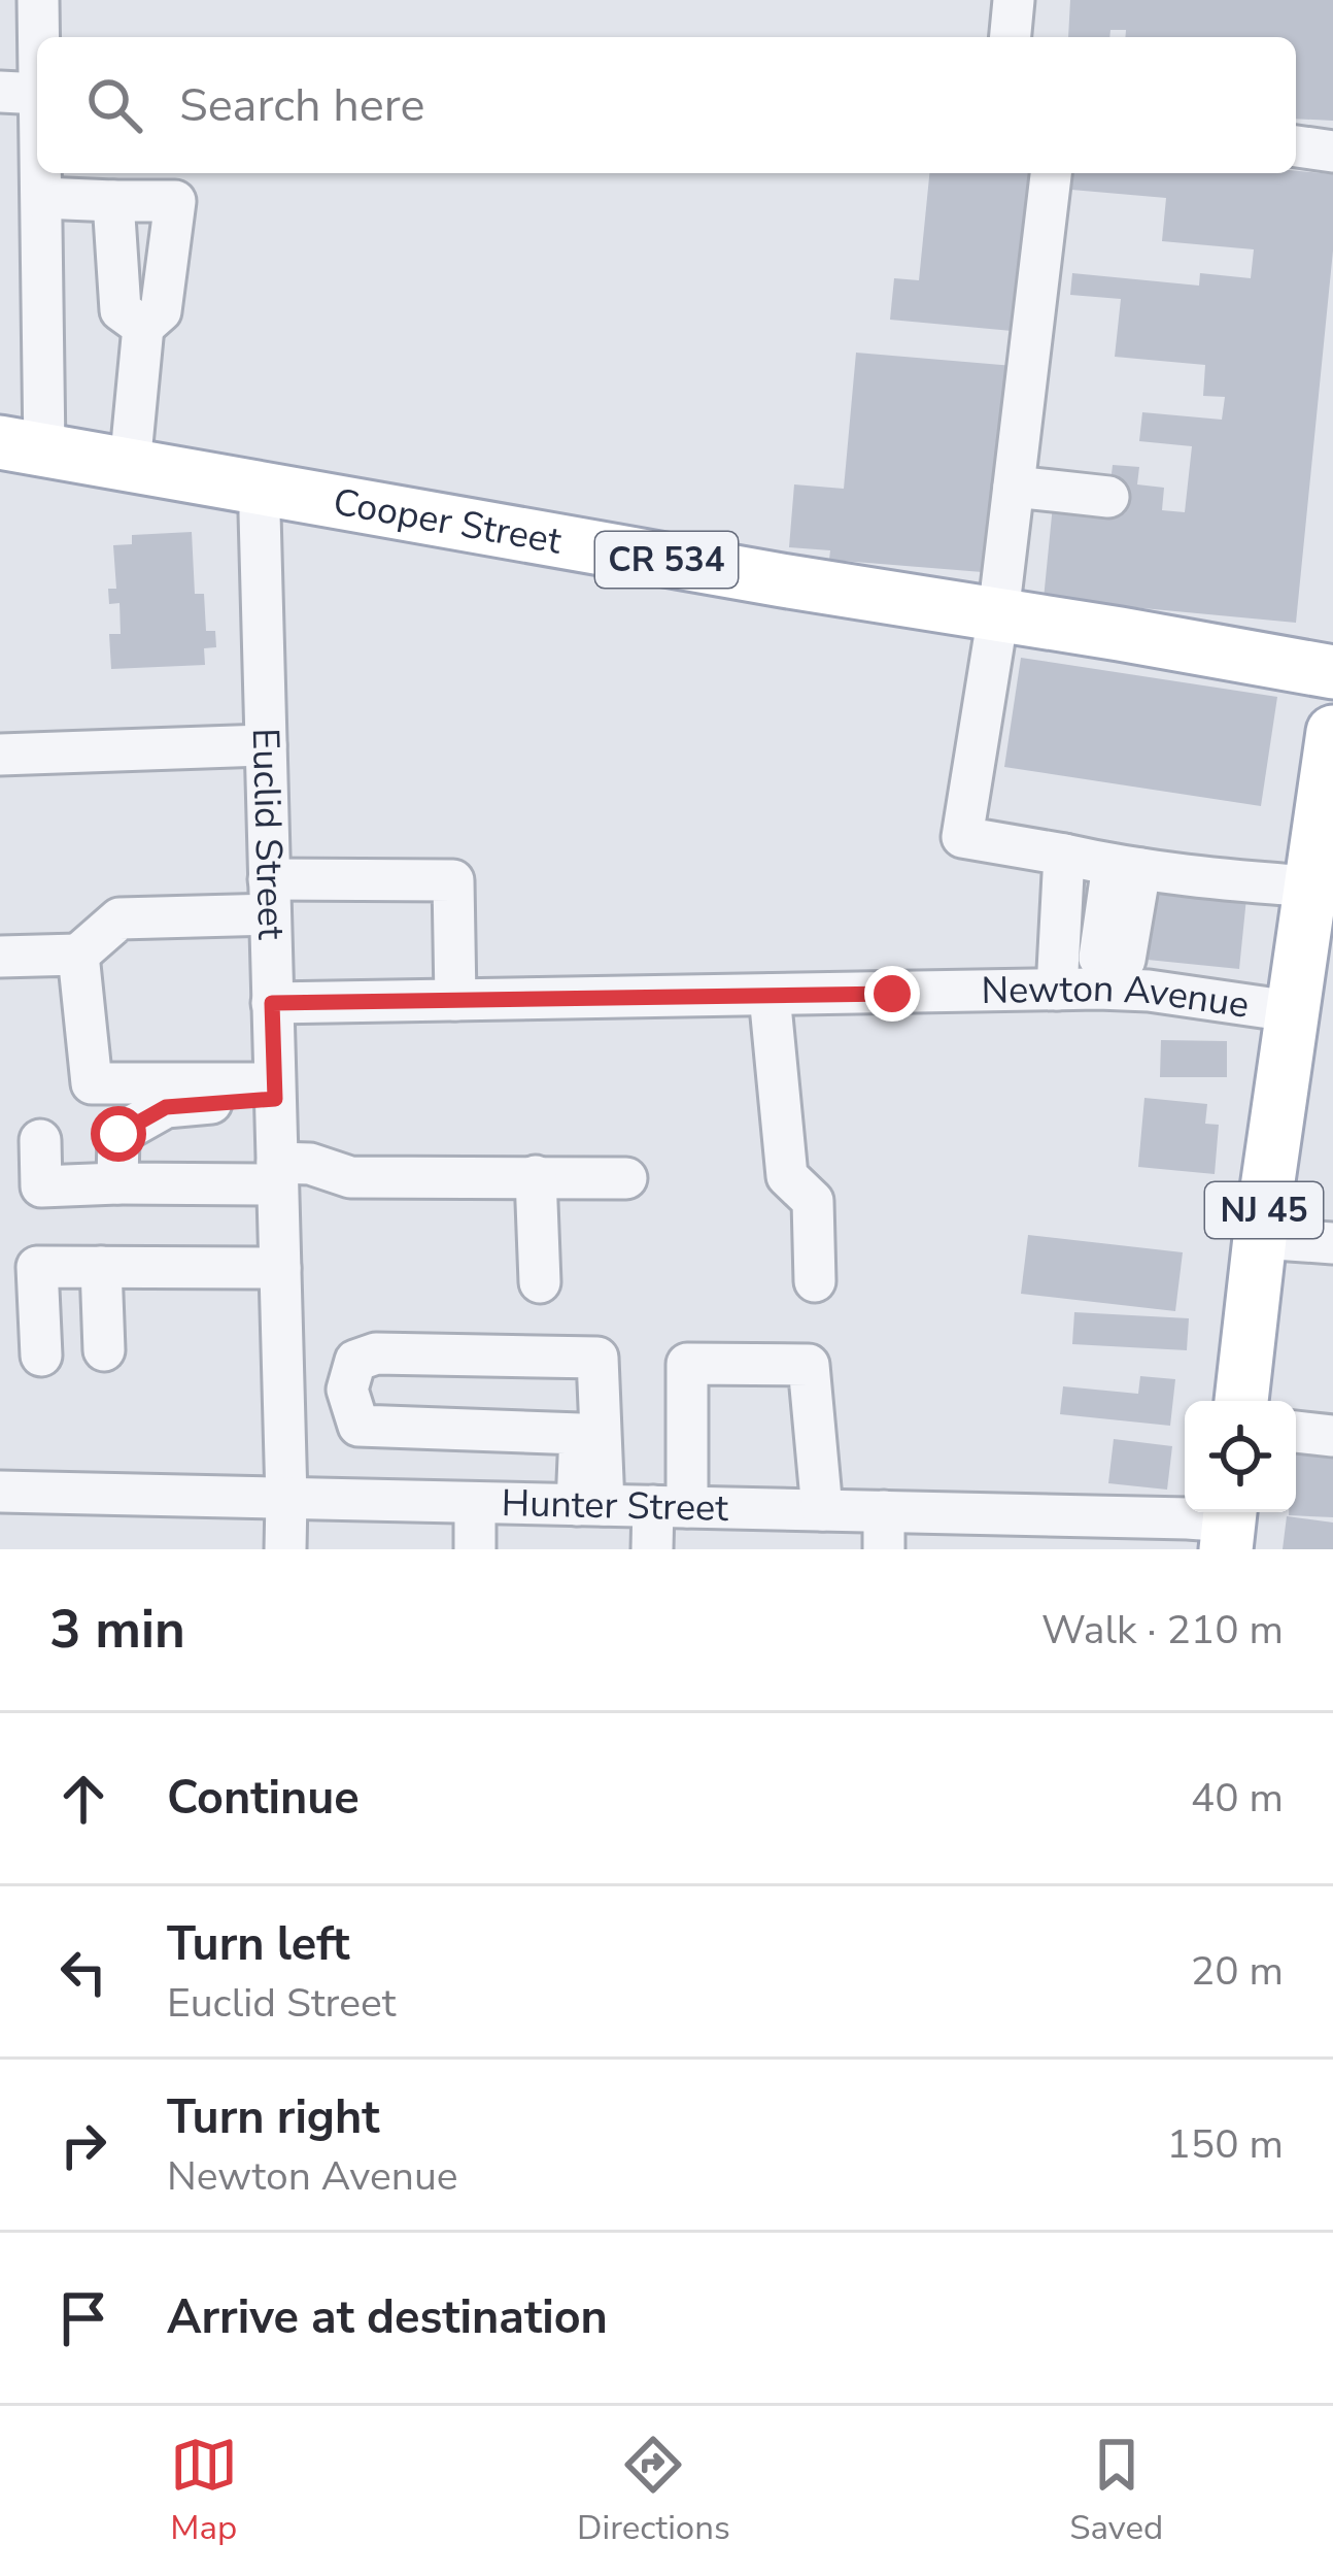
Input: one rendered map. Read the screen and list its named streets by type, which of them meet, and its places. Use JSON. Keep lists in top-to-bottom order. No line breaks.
{"streets":{"main road":["Cooper Street","CR 534","NJ 45"],"street":["Euclid Street","Newton Avenue","Hunter Street"]},"crossings":[["Cooper Street","Euclid Street"],["Euclid Street","Newton Avenue"],["Euclid Street","Hunter Street"],["Newton Avenue","NJ 45"]],"page":{"search":"Search here","heading":["3 min","Walk · 210 m"],"list":[["Continue","40 m"],["Turn left","Euclid Street","20 m"],["Turn right","Newton Avenue","150 m"],"Arrive at destination"],"nav":["Map","Directions","Saved"]}}
